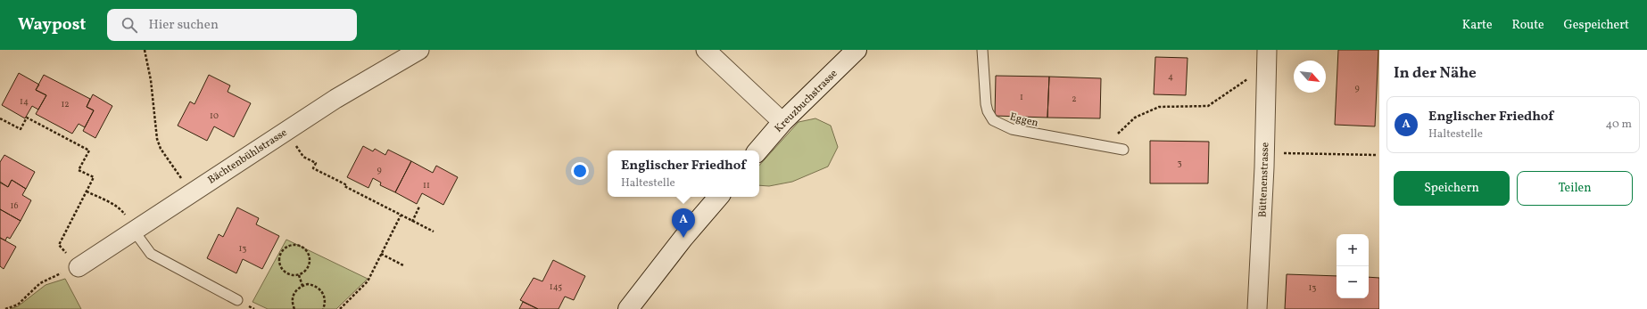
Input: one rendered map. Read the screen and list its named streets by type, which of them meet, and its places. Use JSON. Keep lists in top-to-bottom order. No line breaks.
{"streets":{"street":["Kreuzbuchstrasse","Bächtenbühlstrasse","Büttenenstrasse"],"lane":["Eggen"]},"house_numbers":["4","9","1","2","14","12","10","3","9","11","16","13","145","13"],"north":"bottom right","page":{"header":"Waypost","search":"Hier suchen","nav":["Karte","Route","Gespeichert"],"heading":"In der Nähe","list":[{"mark":"A","name":"Englischer Friedhof","note":"Haltestelle","value":"40 m"}],"popup":["Englischer Friedhof","Haltestelle"],"buttons":["Speichern","Teilen"],"pins":"A","map_buttons":["+","−"]}}
